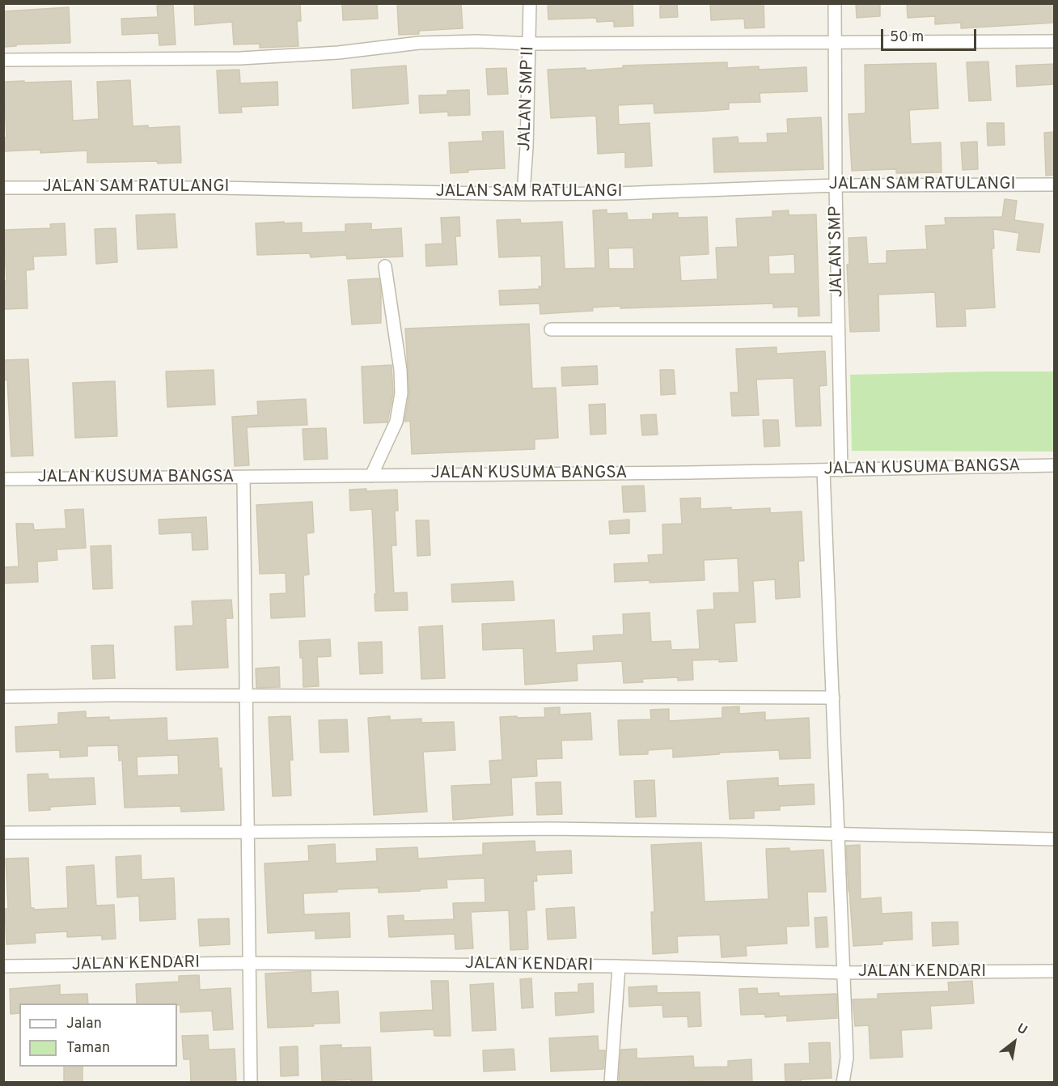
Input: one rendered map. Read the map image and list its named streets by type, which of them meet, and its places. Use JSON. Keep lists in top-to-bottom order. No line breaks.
{"streets":{"street":["JALAN SMP II","JALAN SAM RATULANGI","JALAN SMP","JALAN KUSUMA BANGSA","JALAN KENDARI"]},"crossings":[["JALAN SMP II","JALAN SAM RATULANGI"],["JALAN SAM RATULANGI","JALAN SMP"],["JALAN SMP","JALAN KUSUMA BANGSA"]],"legend":["Jalan","Taman"],"scale_bar":"50 m","north":"top right"}
